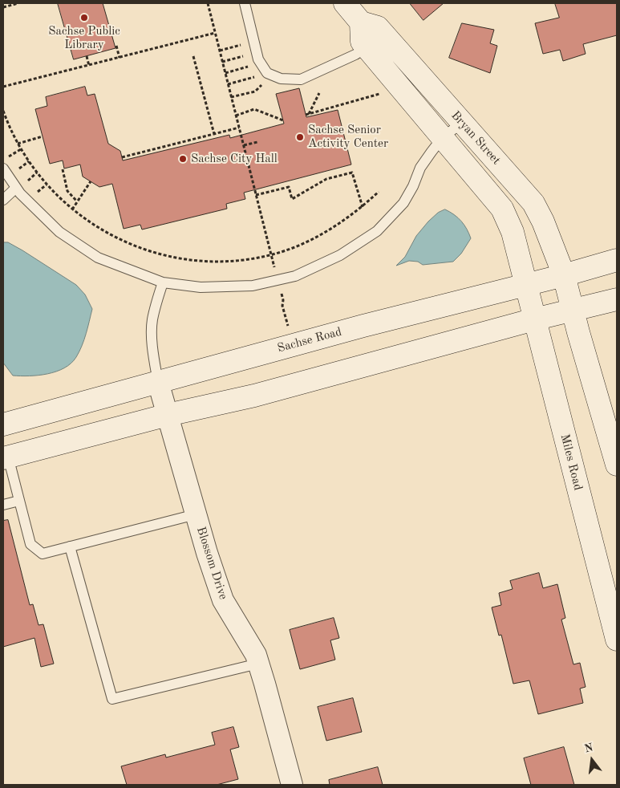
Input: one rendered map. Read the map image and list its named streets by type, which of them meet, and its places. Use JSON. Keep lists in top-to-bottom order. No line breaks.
{"streets":{"main road":["Bryan Street","Sachse Road","Miles Road"],"street":["Blossom Drive"]},"crossings":[["Bryan Street","Sachse Road"],["Bryan Street","Miles Road"],["Sachse Road","Miles Road"],["Sachse Road","Blossom Drive"]],"places":["Sachse Public Library","Sachse Senior Activity Center","Sachse City Hall"],"north":"top"}
